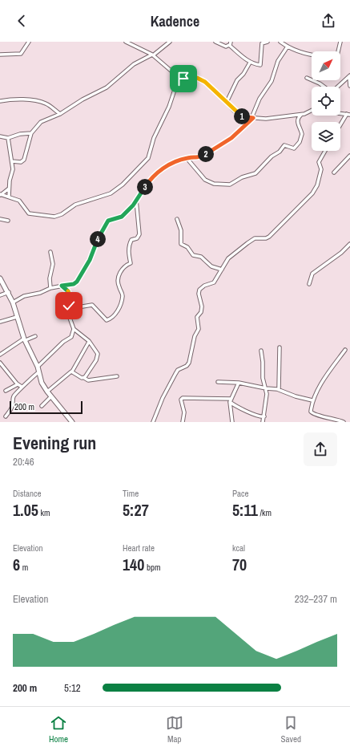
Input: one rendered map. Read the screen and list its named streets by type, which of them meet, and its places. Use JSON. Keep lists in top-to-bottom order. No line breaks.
{"scale_bar":"200 m","north":"top right","page":{"header":"Kadence","pins":["1","2","3","4"],"scale":"200 m","heading":["Evening run","20:46"],"stats":[["Distance","1.05 km"],["Time","5:27"],["Pace","5:11 /km"],["Elevation","6 m"],["Heart rate","140 bpm"],["kcal","70"]],"chart":["Elevation","232–237 m"],"list":[{"name":"200 m","note":"5:12"}],"tabs":["Home","Map","Saved"]}}
